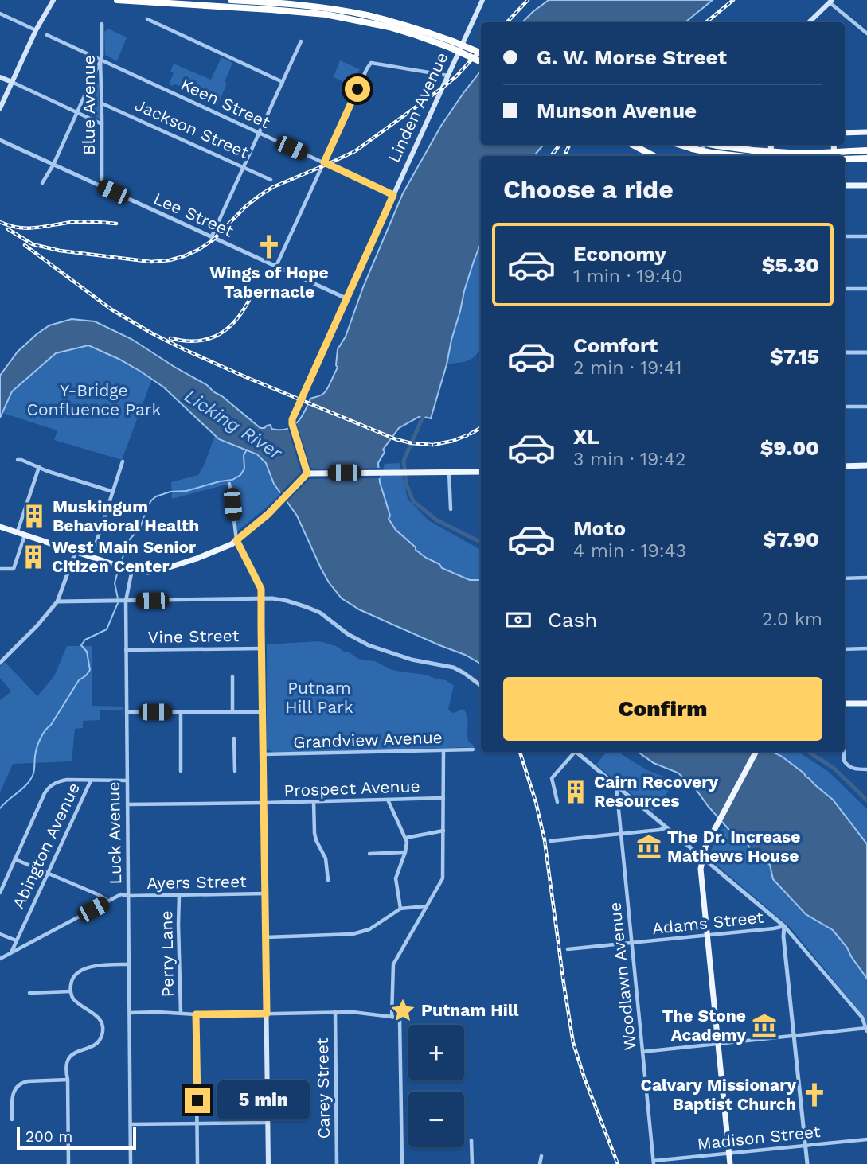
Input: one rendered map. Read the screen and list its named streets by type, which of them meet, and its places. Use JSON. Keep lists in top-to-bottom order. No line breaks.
{"streets":{"main road":["Linden Avenue"],"street":["Keen Street","Blue Avenue","Jackson Street","Lee Street","Vine Street","Grandview Avenue","Prospect Avenue","Luck Avenue","Abington Avenue","Ayers Street","Adams Street","Perry Lane","Woodlawn Avenue","Carey Street","Madison Street"]},"crossings":[["Keen Street","Blue Avenue"],["Keen Street","Linden Avenue"],["Blue Avenue","Jackson Street"],["Blue Avenue","Lee Street"],["Linden Avenue","Lee Street"],["Vine Street","Luck Avenue"],["Prospect Avenue","Luck Avenue"],["Luck Avenue","Ayers Street"],["Abington Avenue","Ayers Street"],["Ayers Street","Perry Lane"],["Adams Street","Woodlawn Avenue"],["Woodlawn Avenue","Madison Street"]],"water":["Licking River"],"parks":["Y-Bridge Confluence Park","Putnam Hill Park"],"places":{"church":["Wings of Hope Tabernacle","Calvary Missionary Baptist Church"],"building":["Muskingum Behavioral Health","West Main Senior Citizen Center","Cairn Recovery Resources"],"museum":["The Dr. Increase Mathews House","The Stone Academy"],"place":["Putnam Hill"]},"scale_bar":"200 m","page":{"banner":["G. W. Morse Street","Munson Avenue"],"heading":"Choose a ride","list":[{"name":"Economy","note":"1 min · 19:40","value":"$5.30"},{"name":"Comfort","note":"2 min · 19:41","value":"$7.15"},{"name":"XL","note":"3 min · 19:42","value":"$9.00"},{"name":"Moto","note":"4 min · 19:43","value":"$7.90"}],"pay":["Cash","2.0 km"],"buttons":"Confirm","map_buttons":["+","−"],"bubble":"5 min","scale":"200 m"}}
